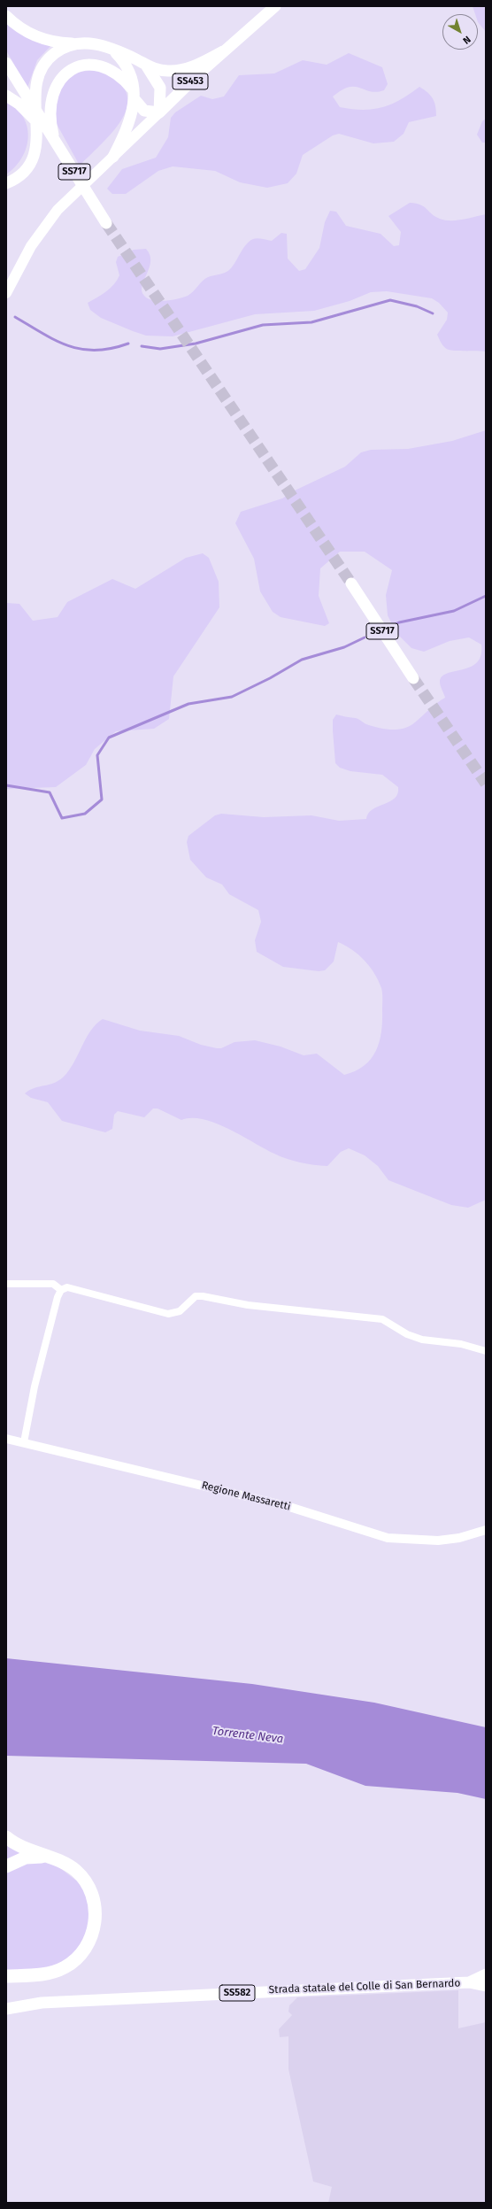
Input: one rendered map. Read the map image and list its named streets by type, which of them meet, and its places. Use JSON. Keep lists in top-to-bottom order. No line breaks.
{"streets":{"main road":["SS453","SS717","Strada statale del Colle di San Bernardo","SS582"],"street":["Regione Massaretti"]},"water":["Torrente Neva"],"north":"bottom right"}
